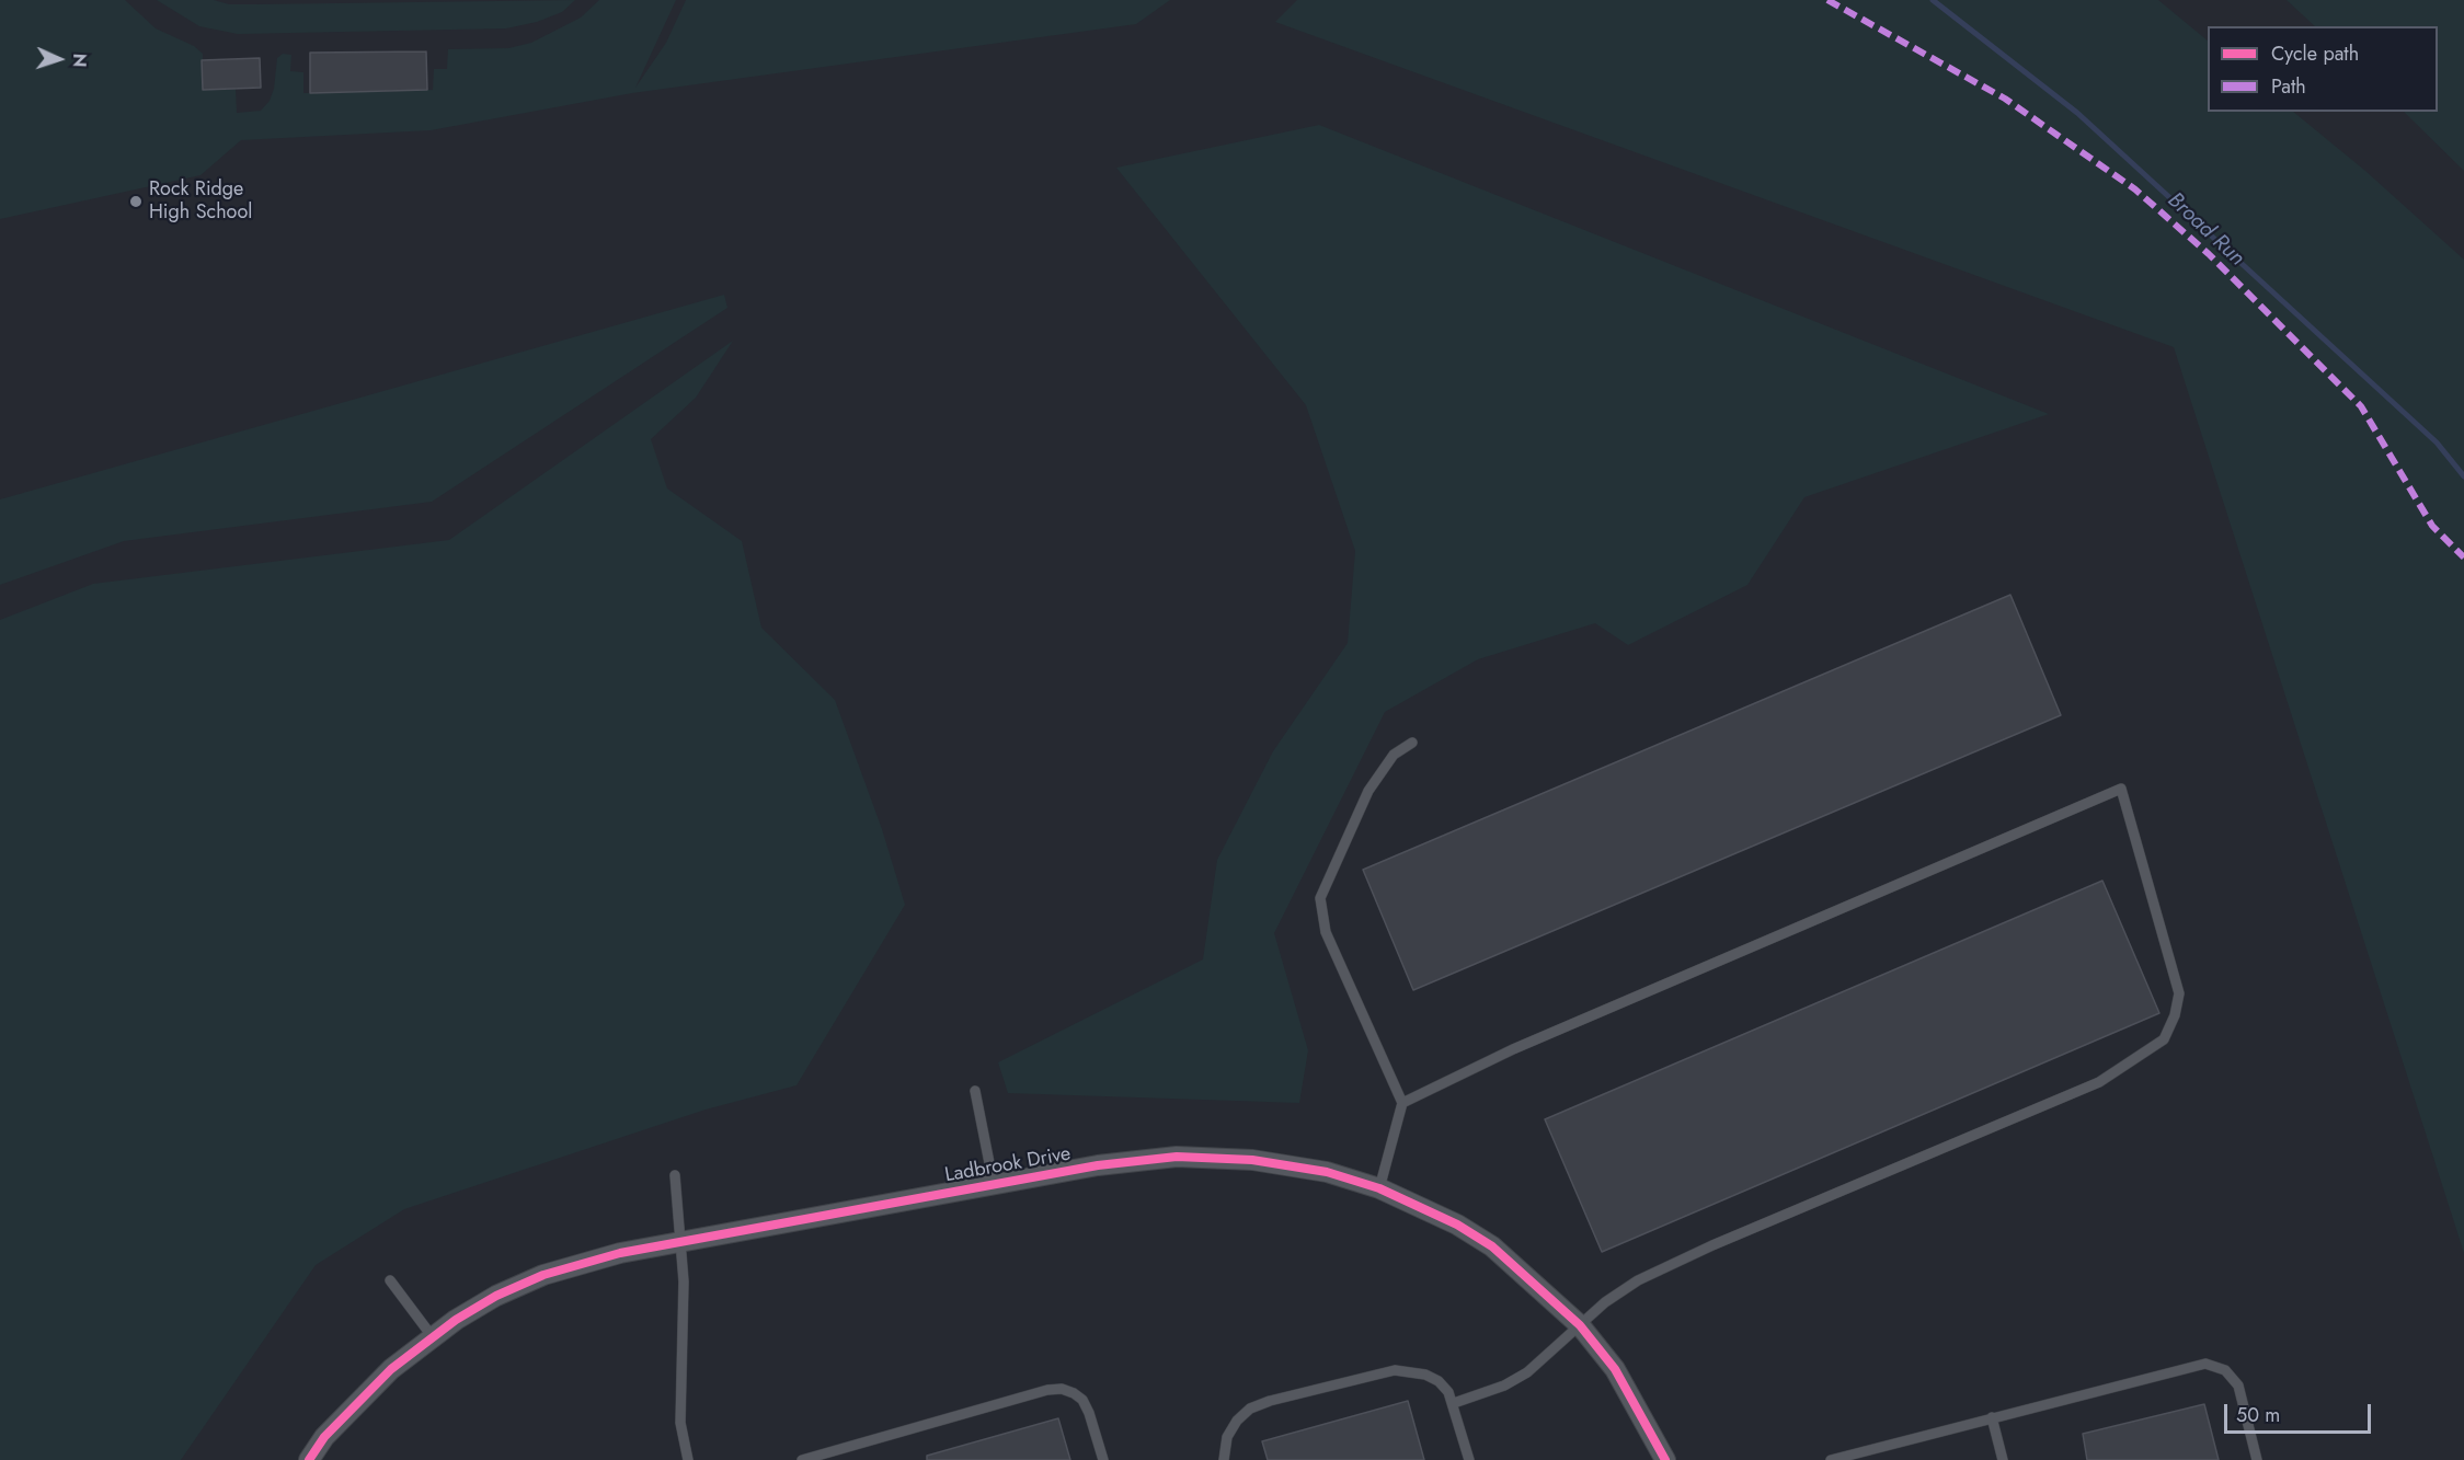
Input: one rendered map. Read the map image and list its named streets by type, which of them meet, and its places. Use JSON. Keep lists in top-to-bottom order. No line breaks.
{"streets":{"street":["Ladbrook Drive"]},"water":["Broad Run"],"places":["Rock Ridge High School"],"legend":["Cycle path","Path"],"scale_bar":"50 m","north":"right"}
